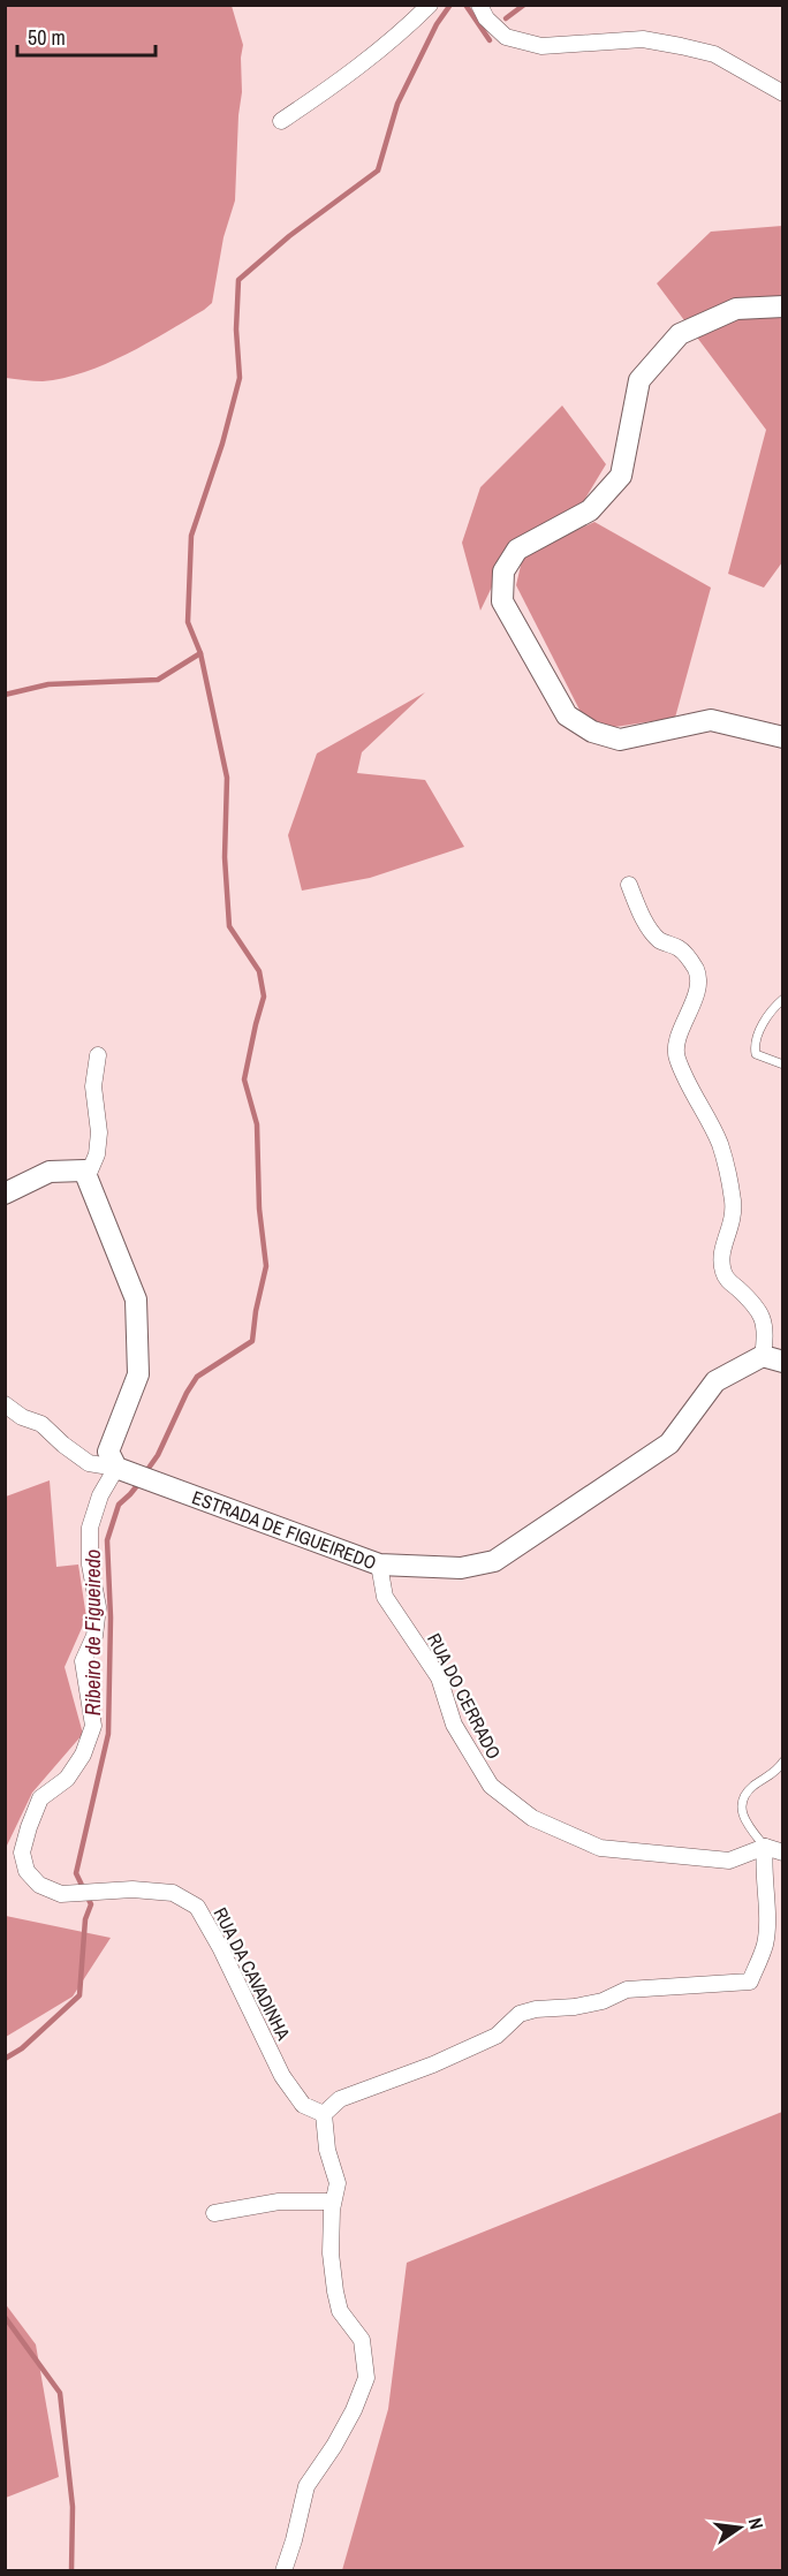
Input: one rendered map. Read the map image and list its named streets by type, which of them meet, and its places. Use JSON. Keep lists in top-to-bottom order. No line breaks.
{"streets":{"street":["ESTRADA DE FIGUEIREDO","RUA DO CERRADO","RUA DA CAVADINHA"]},"crossings":[["ESTRADA DE FIGUEIREDO","RUA DO CERRADO"],["ESTRADA DE FIGUEIREDO","RUA DA CAVADINHA"]],"water":["Ribeiro de Figueiredo"],"scale_bar":"50 m","north":"right"}
